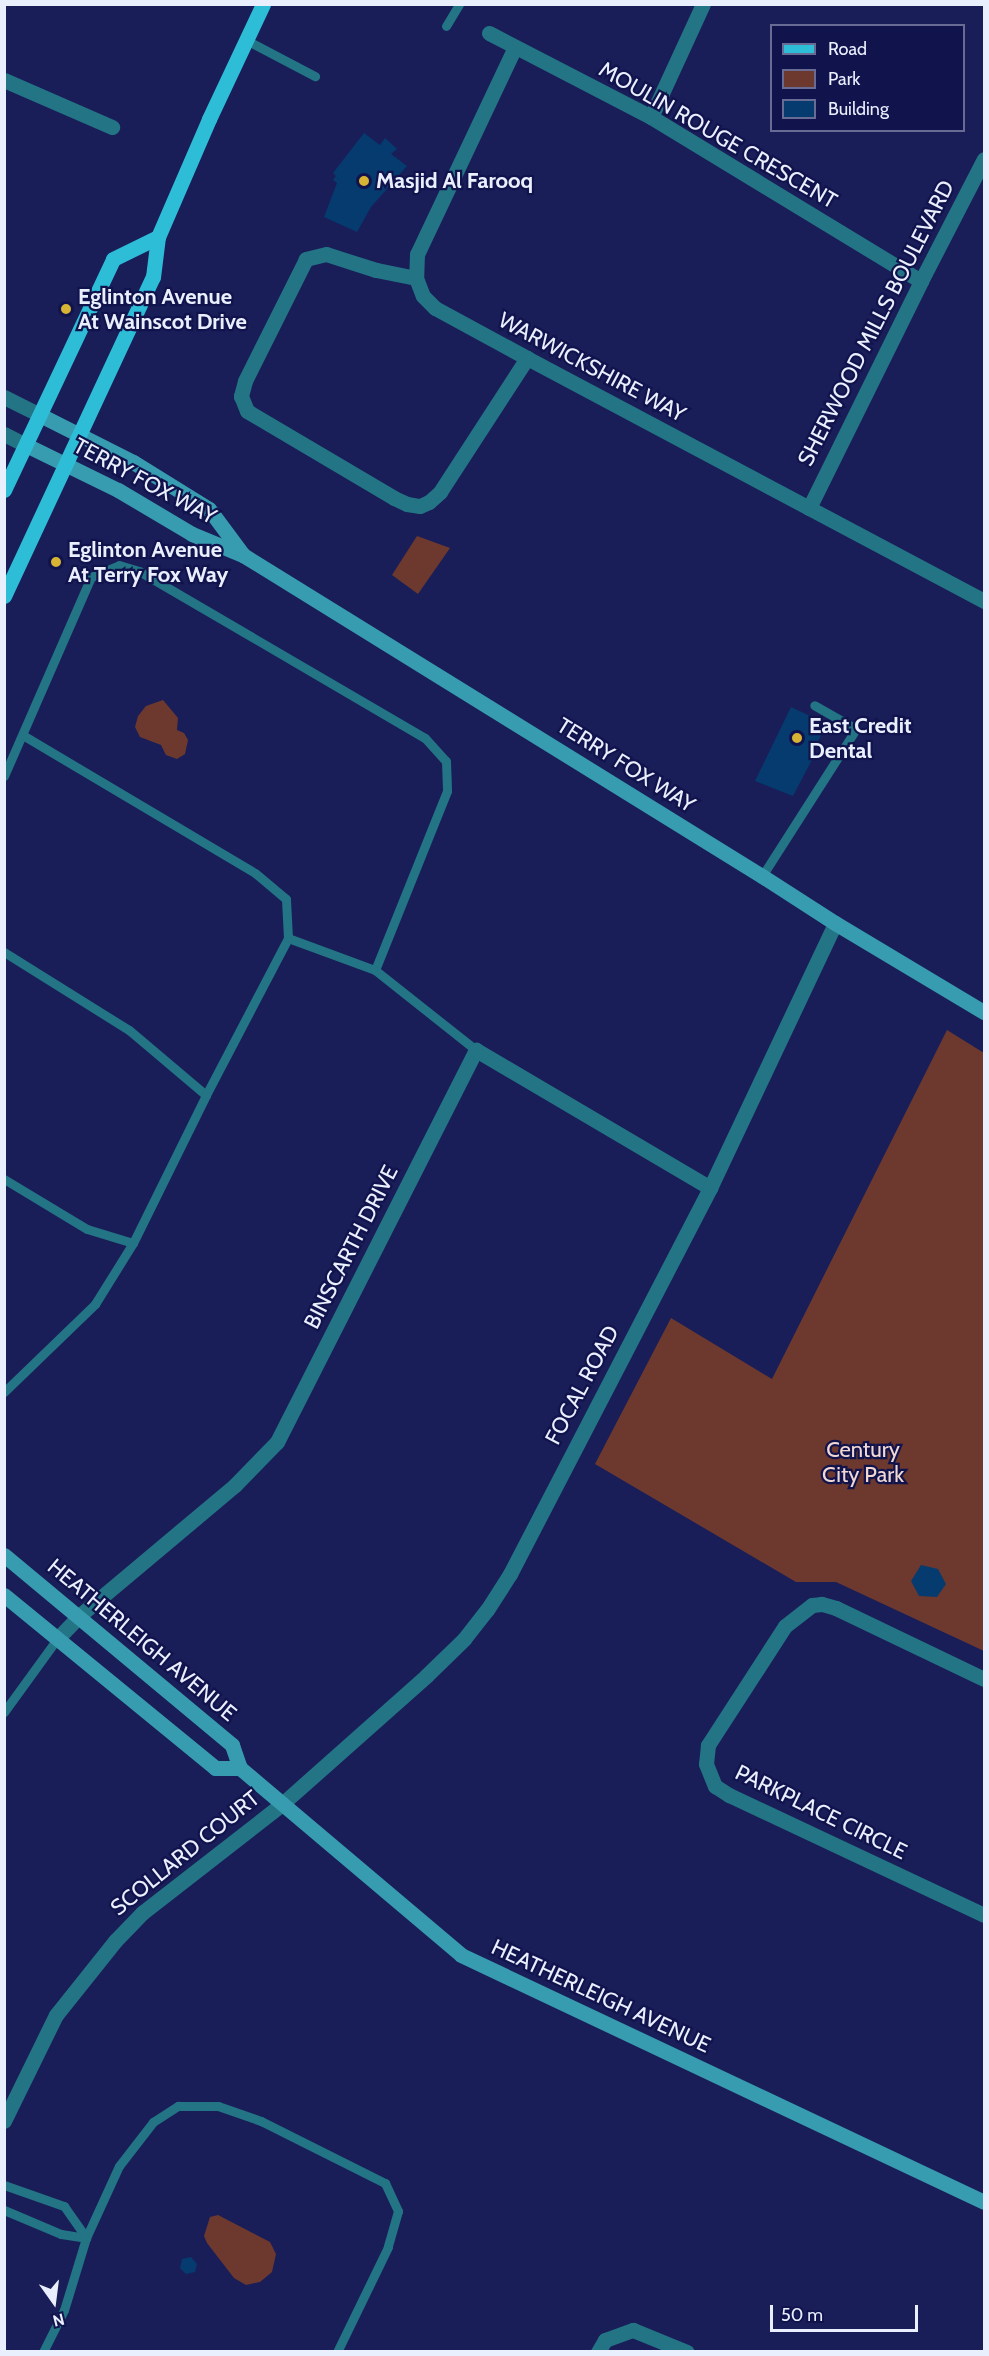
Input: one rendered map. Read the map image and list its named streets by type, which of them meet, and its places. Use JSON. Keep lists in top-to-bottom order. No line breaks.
{"streets":{"street":["MOULIN ROUGE CRESCENT","SHERWOOD MILLS BOULEVARD","WARWICKSHIRE WAY","TERRY FOX WAY","BINSCARTH DRIVE","FOCAL ROAD","HEATHERLEIGH AVENUE","PARKPLACE CIRCLE","SCOLLARD COURT"]},"crossings":[["MOULIN ROUGE CRESCENT","SHERWOOD MILLS BOULEVARD"],["SHERWOOD MILLS BOULEVARD","WARWICKSHIRE WAY"],["TERRY FOX WAY","FOCAL ROAD"],["BINSCARTH DRIVE","HEATHERLEIGH AVENUE"],["FOCAL ROAD","HEATHERLEIGH AVENUE"],["FOCAL ROAD","SCOLLARD COURT"],["HEATHERLEIGH AVENUE","SCOLLARD COURT"]],"parks":["Century City Park"],"places":["Masjid Al Farooq","Eglinton Avenue At Wainscot Drive","Eglinton Avenue At Terry Fox Way","East Credit Dental"],"legend":["Road","Park","Building"],"scale_bar":"50 m","north":"bottom"}
